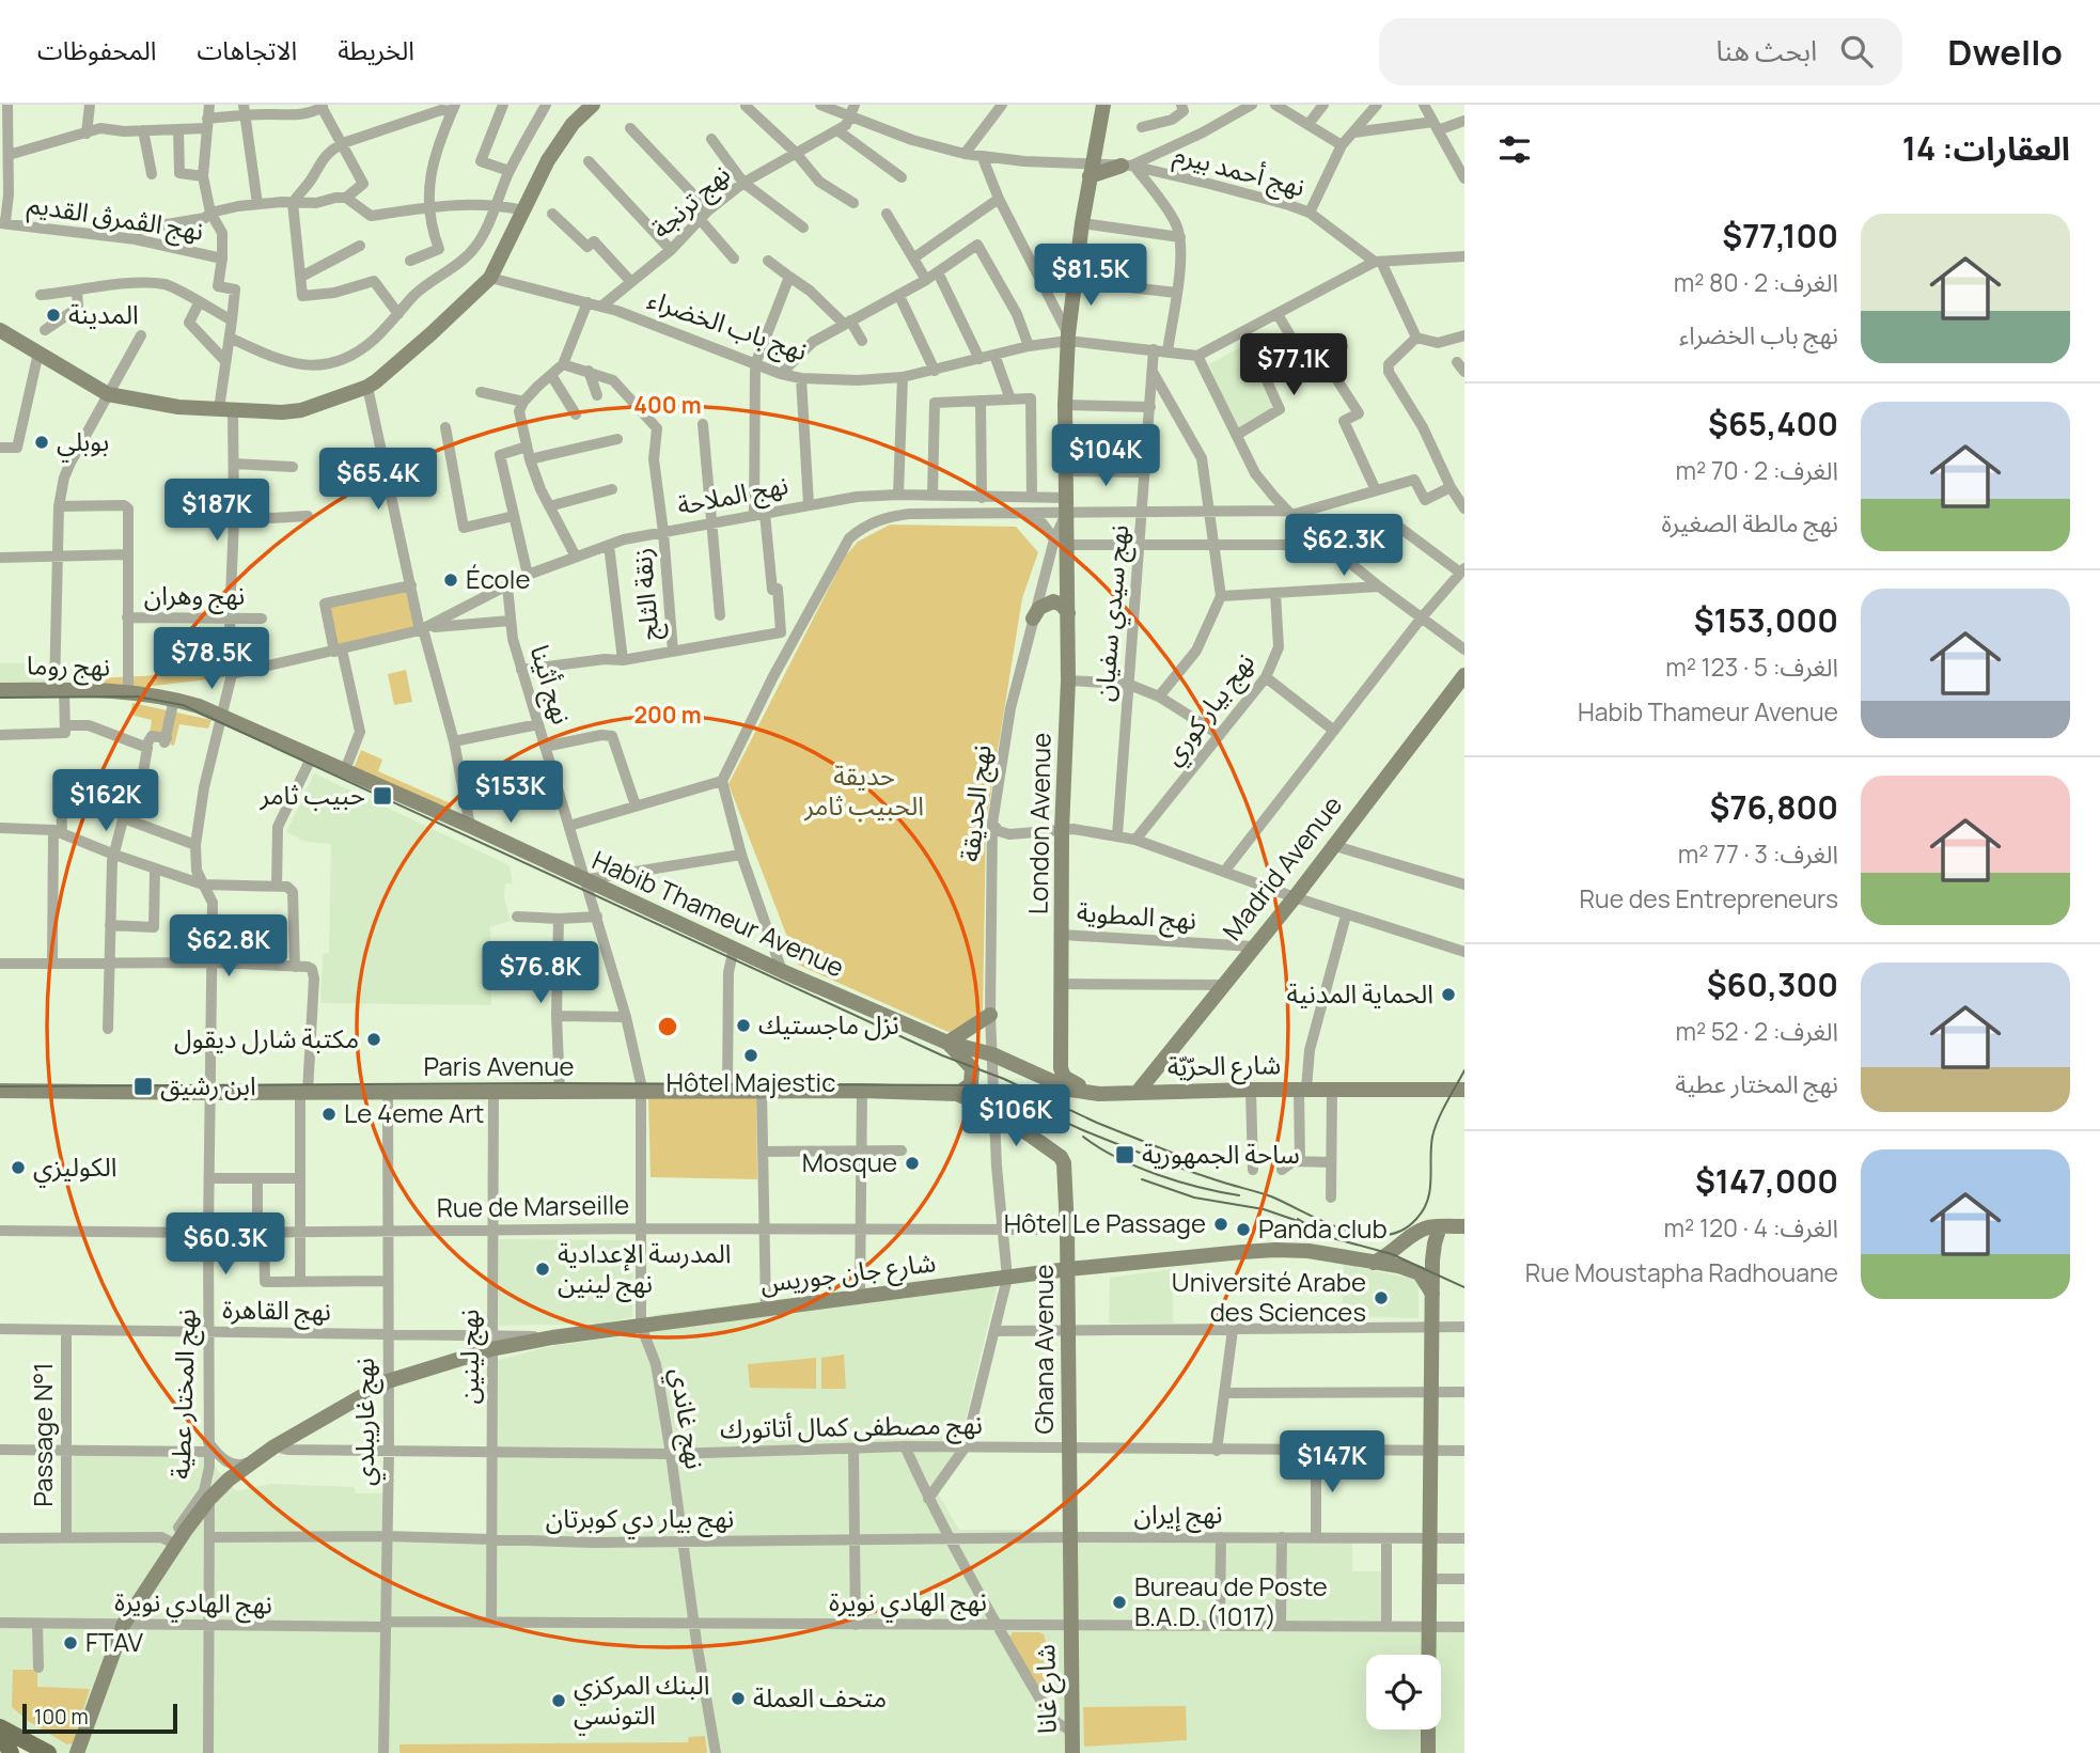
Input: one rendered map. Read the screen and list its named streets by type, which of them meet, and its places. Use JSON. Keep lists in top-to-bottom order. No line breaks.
{"streets":{"main road":["نهج روما","London Avenue","Madrid Avenue","Habib Thameur Avenue","شارع الحرّيّة","Paris Avenue","شارع جان جوريس","Ghana Avenue","شارع غانا"],"street":["نهج أحمد بيرم","نهج ترنجة","نهج الڨمرڨ القديم","نهج باب الخضراء","نهج الملاحة","زنقة الثلج","نهج وهران","نهج سيدي سفيان","نهج أثينا","نهج بيار كوري","نهج الحديقة","نهج المطوية","Rue de Marseille","نهج القاهرة","نهج لينين","نهج المختار عطية","نهج غاندي","نهج غاريبلدي","نهج مصطفى كمال أتاتورك","Passage N°1","نهج إيران","نهج بيار دي كوبرتان","نهج الهادي نويرة"]},"crossings":[["نهج ترنجة","نهج باب الخضراء"],["نهج الڨمرڨ القديم","نهج المختار عطية"],["نهج باب الخضراء","نهج سيدي سفيان"],["نهج باب الخضراء","London Avenue"],["نهج الملاحة","زنقة الثلج"],["نهج الملاحة","نهج أثينا"],["نهج الملاحة","London Avenue"],["نهج وهران","نهج المختار عطية"],["نهج روما","Habib Thameur Avenue"],["نهج روما","نهج المختار عطية"],["نهج أثينا","Habib Thameur Avenue"],["نهج أثينا","نهج غاندي"],["نهج الحديقة","London Avenue"],["نهج الحديقة","Habib Thameur Avenue"],["نهج الحديقة","شارع الحرّيّة"],["نهج الحديقة","Paris Avenue"],["نهج الحديقة","Rue de Marseille"],["نهج الحديقة","شارع جان جوريس"],["نهج الحديقة","Ghana Avenue"],["نهج الحديقة","نهج مصطفى كمال أتاتورك"],["London Avenue","نهج المطوية"],["London Avenue","شارع الحرّيّة"],["Madrid Avenue","نهج المطوية"],["Madrid Avenue","شارع الحرّيّة"],["Habib Thameur Avenue","شارع الحرّيّة"],["Habib Thameur Avenue","نهج المختار عطية"],["Paris Avenue","Ghana Avenue"],["Paris Avenue","نهج لينين"],["Paris Avenue","نهج المختار عطية"],["Paris Avenue","نهج غاندي"],["Paris Avenue","نهج غاريبلدي"],["Rue de Marseille","Ghana Avenue"],["Rue de Marseille","نهج لينين"],["Rue de Marseille","نهج المختار عطية"],["Rue de Marseille","نهج غاندي"],["Rue de Marseille","نهج غاريبلدي"],["شارع جان جوريس","نهج القاهرة"],["شارع جان جوريس","Ghana Avenue"],["شارع جان جوريس","نهج لينين"],["شارع جان جوريس","نهج المختار عطية"],["شارع جان جوريس","نهج غاندي"],["شارع جان جوريس","نهج غاريبلدي"],["شارع جان جوريس","نهج مصطفى كمال أتاتورك"],["شارع جان جوريس","نهج الهادي نويرة"],["نهج القاهرة","نهج لينين"],["نهج القاهرة","نهج المختار عطية"],["نهج القاهرة","نهج غاريبلدي"],["نهج القاهرة","Passage N°1"],["Ghana Avenue","نهج مصطفى كمال أتاتورك"],["Ghana Avenue","نهج إيران"],["Ghana Avenue","نهج بيار دي كوبرتان"],["Ghana Avenue","نهج الهادي نويرة"],["Ghana Avenue","شارع غانا"],["نهج لينين","نهج مصطفى كمال أتاتورك"],["نهج لينين","نهج بيار دي كوبرتان"],["نهج لينين","نهج الهادي نويرة"],["نهج المختار عطية","نهج بيار دي كوبرتان"],["نهج المختار عطية","نهج الهادي نويرة"],["نهج غاندي","نهج مصطفى كمال أتاتورك"],["نهج غاندي","نهج بيار دي كوبرتان"],["نهج غاندي","نهج الهادي نويرة"],["نهج غاريبلدي","نهج مصطفى كمال أتاتورك"],["نهج غاريبلدي","نهج بيار دي كوبرتان"],["نهج غاريبلدي","نهج الهادي نويرة"],["نهج إيران","نهج بيار دي كوبرتان"],["نهج الهادي نويرة","شارع غانا"]],"parks":["حديقة الحبيب ثامر"],"places":{"other":["المدينة","بوبلي","École","الحماية المدنية","نزل ماجستيك","مكتبة شارل ديقول","Hôtel Majestic","Le 4eme Art","Mosque","الكوليزي","Hôtel Le Passage","Panda club","المدرسة الإعدادية نهج لينين","Université Arabe des Sciences","Bureau de Poste B.A.D. (1017)","FTAV","متحف العملة","البنك المركزي التونسي"],"transit":["حبيب ثامر","ابن رشيق","ساحة الجمهورية"]},"scale_bar":"100 m","page":{"header":"Dwello","search":"ابحث هنا","nav":["الخريطة","الاتجاهات","المحفوظات"],"heading":"العقارات: 14","list":[{"name":"$77,100","note":"الغرف: 2 · 80 m² · نهج باب الخضراء"},{"name":"$65,400","note":"الغرف: 2 · 70 m² · نهج مالطة الصغيرة"},{"name":"$153,000","note":"الغرف: 5 · 123 m² · Habib Thameur Avenue"},{"name":"$76,800","note":"الغرف: 3 · 77 m² · Rue des Entrepreneurs"},{"name":"$60,300","note":"الغرف: 2 · 52 m² · نهج المختار عطية"},{"name":"$147,000","note":"الغرف: 4 · 120 m² · Rue Moustapha Radhouane"}],"price":["$81.5K","$77.1K","$104K","$65.4K","$187K","$62.3K","$78.5K","$153K","$162K","$62.8K","$76.8K","$106K","$60.3K","$147K"],"scale":"100 m"},"rings":["400 m","200 m"]}
